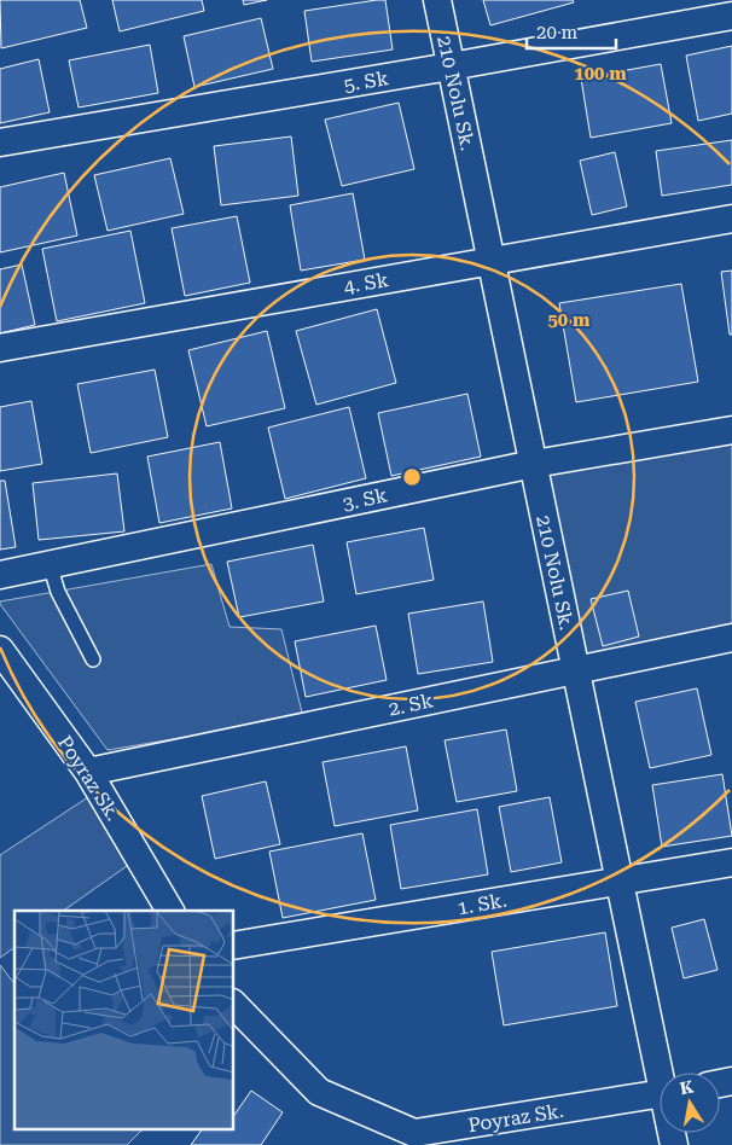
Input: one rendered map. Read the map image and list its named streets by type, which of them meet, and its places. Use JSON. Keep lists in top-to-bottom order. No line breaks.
{"streets":{"street":["5. Sk","210 Nolu Sk.","4. Sk","3. Sk","2. Sk","Poyraz Sk.","1. Sk."]},"crossings":[["5. Sk","210 Nolu Sk."],["210 Nolu Sk.","4. Sk"],["210 Nolu Sk.","3. Sk"],["210 Nolu Sk.","2. Sk"],["210 Nolu Sk.","1. Sk."],["2. Sk","Poyraz Sk."]],"scale_bar":"20 m","north":"top","rings":["100 m","50 m"]}
